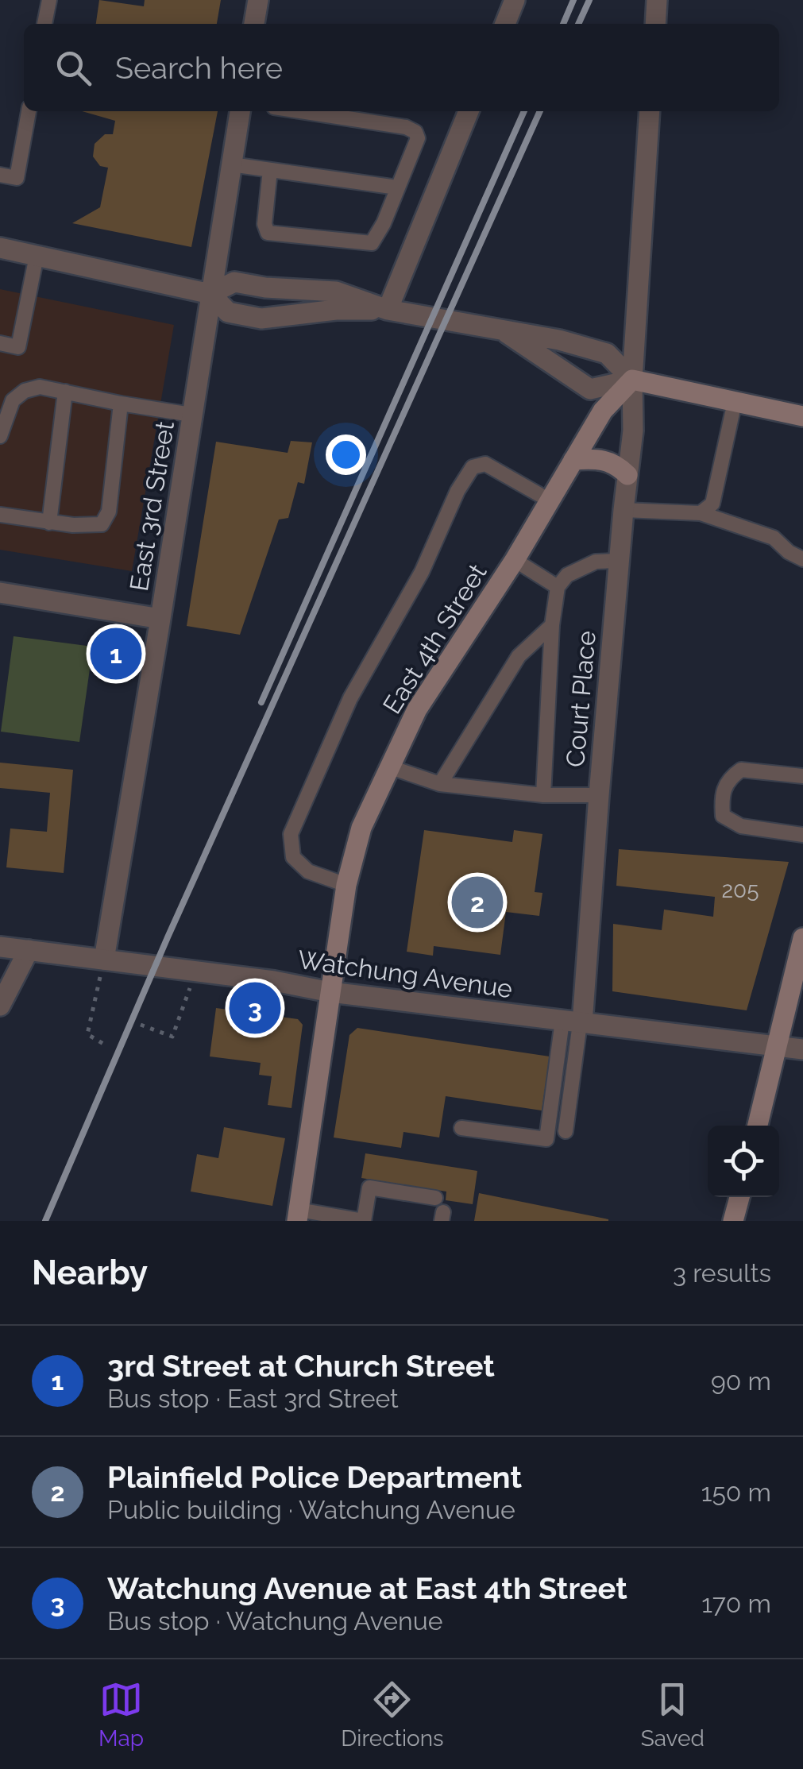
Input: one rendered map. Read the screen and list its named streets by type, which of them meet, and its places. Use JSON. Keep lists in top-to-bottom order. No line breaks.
{"streets":{"main road":["East 4th Street"],"street":["East 3rd Street","Court Place","Watchung Avenue"]},"crossings":[["East 3rd Street","Watchung Avenue"],["East 4th Street","Court Place"],["East 4th Street","Watchung Avenue"],["Court Place","Watchung Avenue"]],"house_numbers":["205"],"page":{"search":"Search here","pins":["1","2","3"],"heading":["Nearby","3 results"],"list":[{"mark":"1","name":"3rd Street at Church Street","note":"Bus stop · East 3rd Street","value":"90 m"},{"mark":"2","name":"Plainfield Police Department","note":"Public building · Watchung Avenue","value":"150 m"},{"mark":"3","name":"Watchung Avenue at East 4th Street","note":"Bus stop · Watchung Avenue","value":"170 m"}],"nav":["Map","Directions","Saved"]}}
